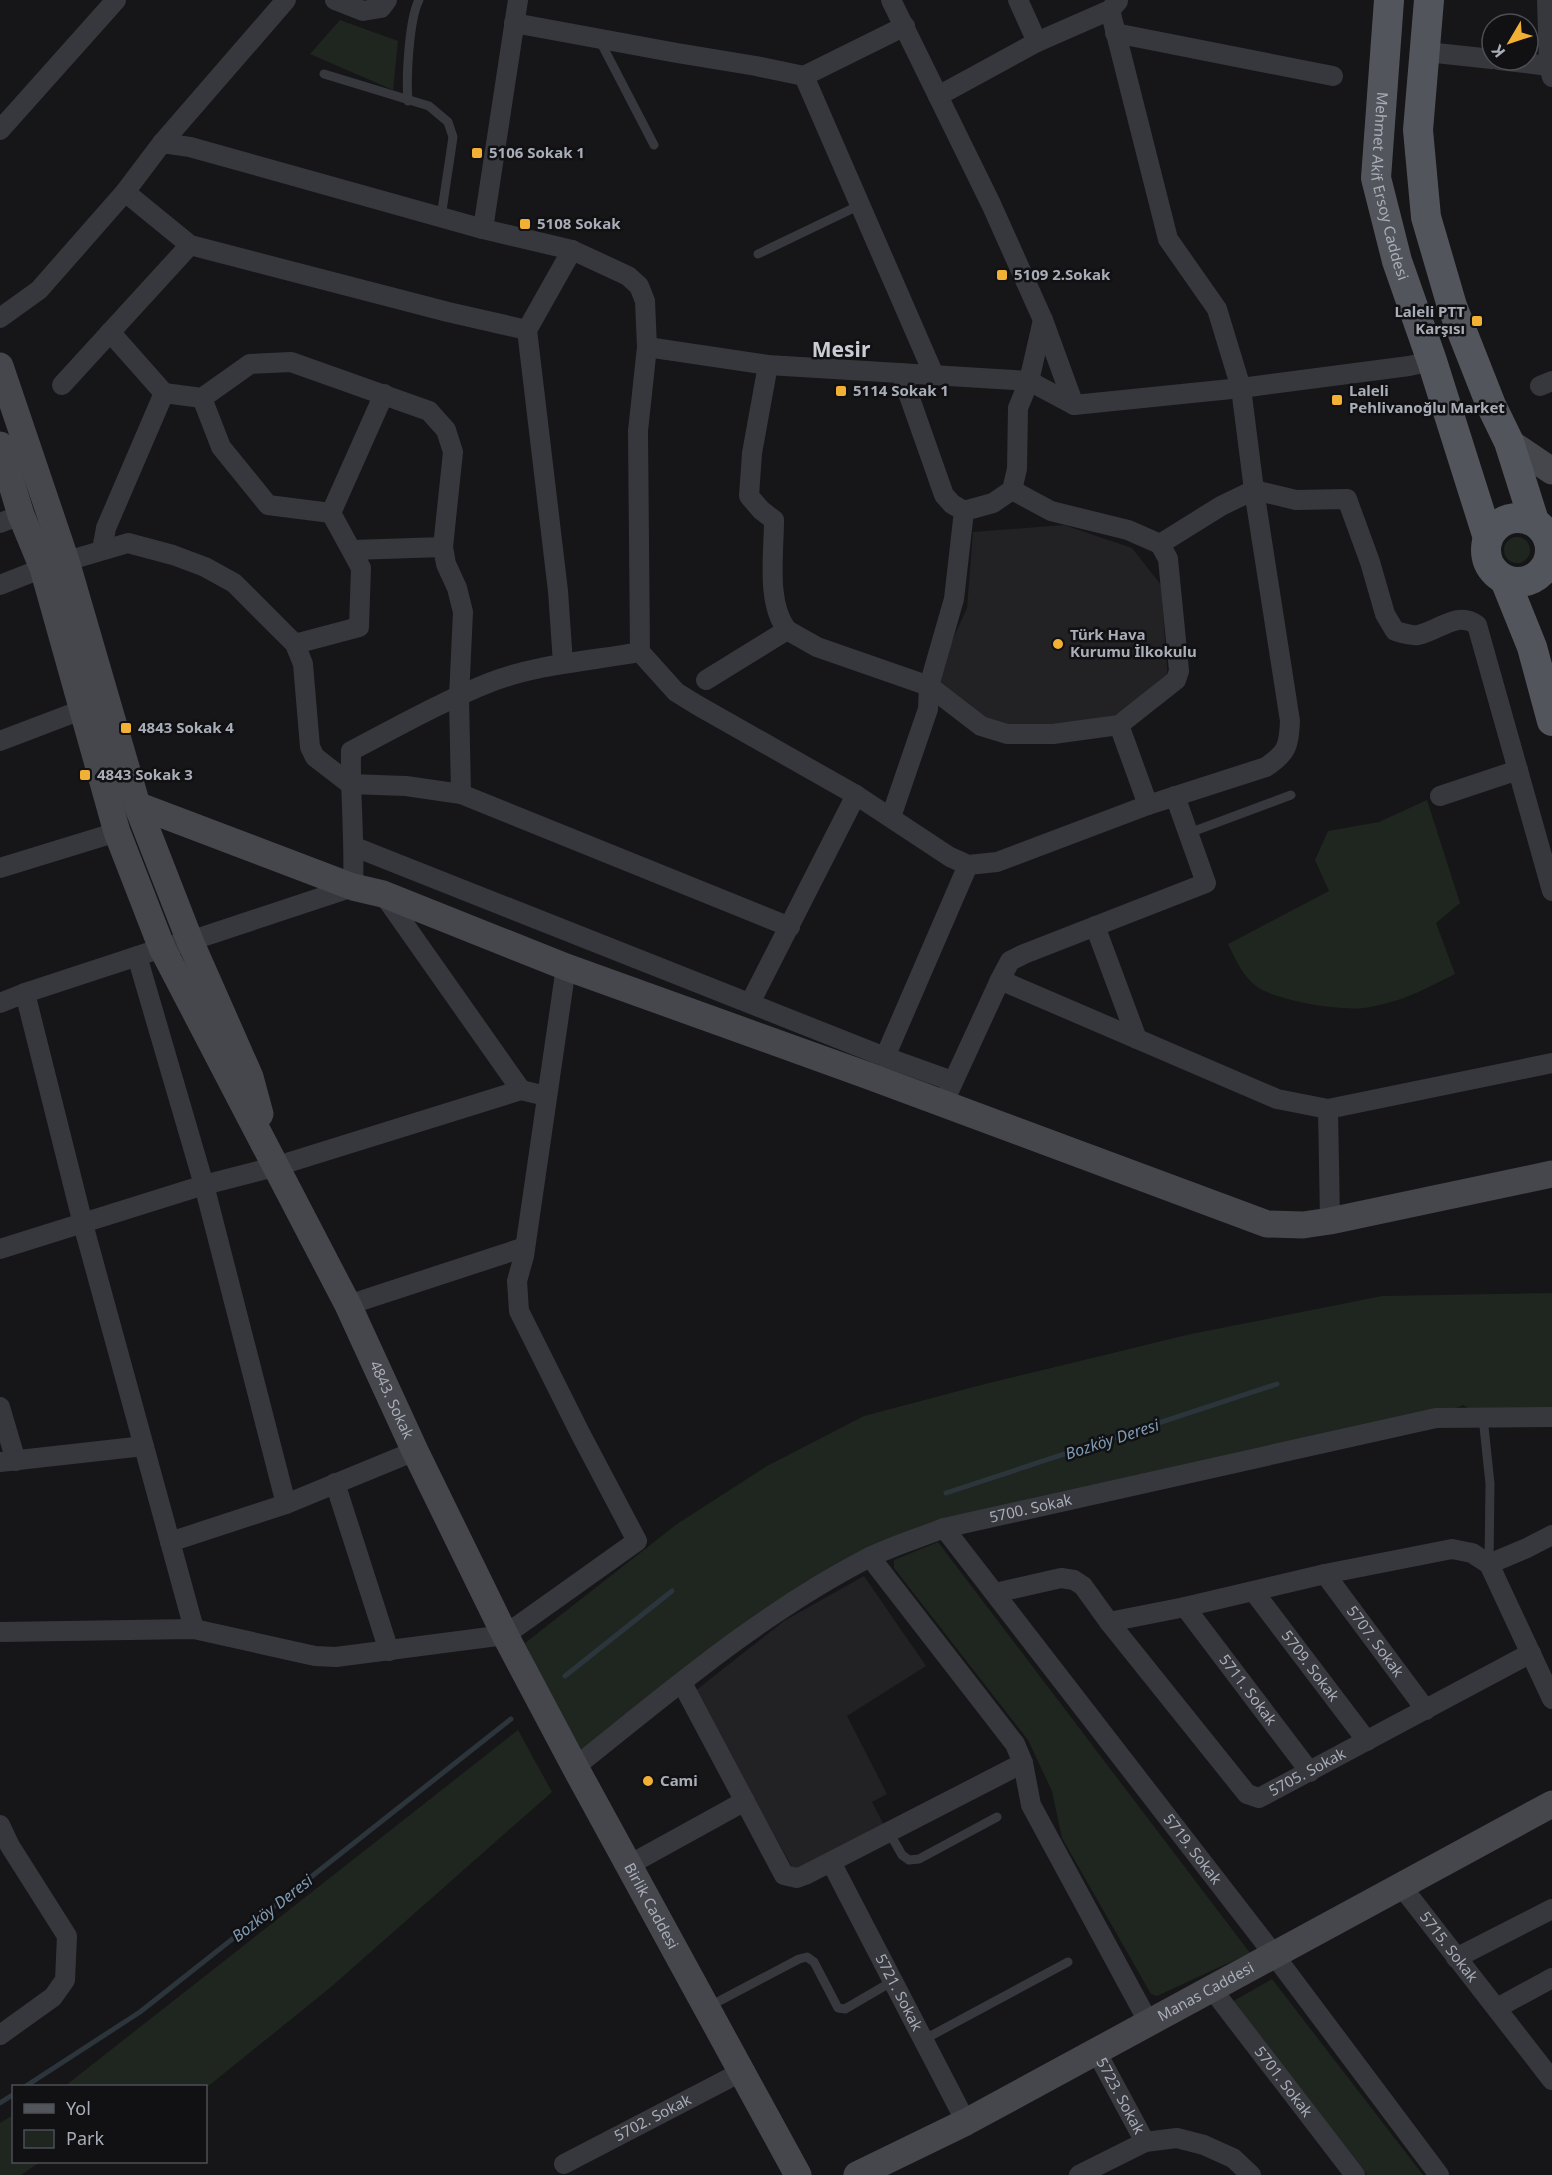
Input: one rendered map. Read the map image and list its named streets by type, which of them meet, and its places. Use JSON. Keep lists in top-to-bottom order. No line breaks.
{"streets":{"main road":["Mehmet Akif Ersoy Caddesi"],"street":["4843. Sokak","5700. Sokak","5707. Sokak","5709. Sokak","5711. Sokak","5705. Sokak","5719. Sokak","Birlik Caddesi","5715. Sokak","5721. Sokak","Manas Caddesi","5701. Sokak","5723. Sokak","5702. Sokak"]},"crossings":[["4843. Sokak","Birlik Caddesi"],["5700. Sokak","5719. Sokak"],["5700. Sokak","Birlik Caddesi"],["5707. Sokak","5705. Sokak"],["5709. Sokak","5705. Sokak"],["5711. Sokak","5705. Sokak"],["5705. Sokak","5719. Sokak"],["5719. Sokak","Manas Caddesi"],["Birlik Caddesi","5702. Sokak"],["5715. Sokak","Manas Caddesi"],["5721. Sokak","Manas Caddesi"],["Manas Caddesi","5701. Sokak"],["Manas Caddesi","5723. Sokak"]],"districts":["Mesir"],"water":["Bozköy Deresi"],"places":{"transit":["5106 Sokak 1","5108 Sokak","5109 2.Sokak","Laleli PTT Karşısı","5114 Sokak 1","Laleli Pehlivanoğlu Market","4843 Sokak 4","4843 Sokak 3"],"other":["Türk Hava Kurumu İlkokulu","Cami"]},"legend":["Yol","Park"],"north":"bottom left"}
